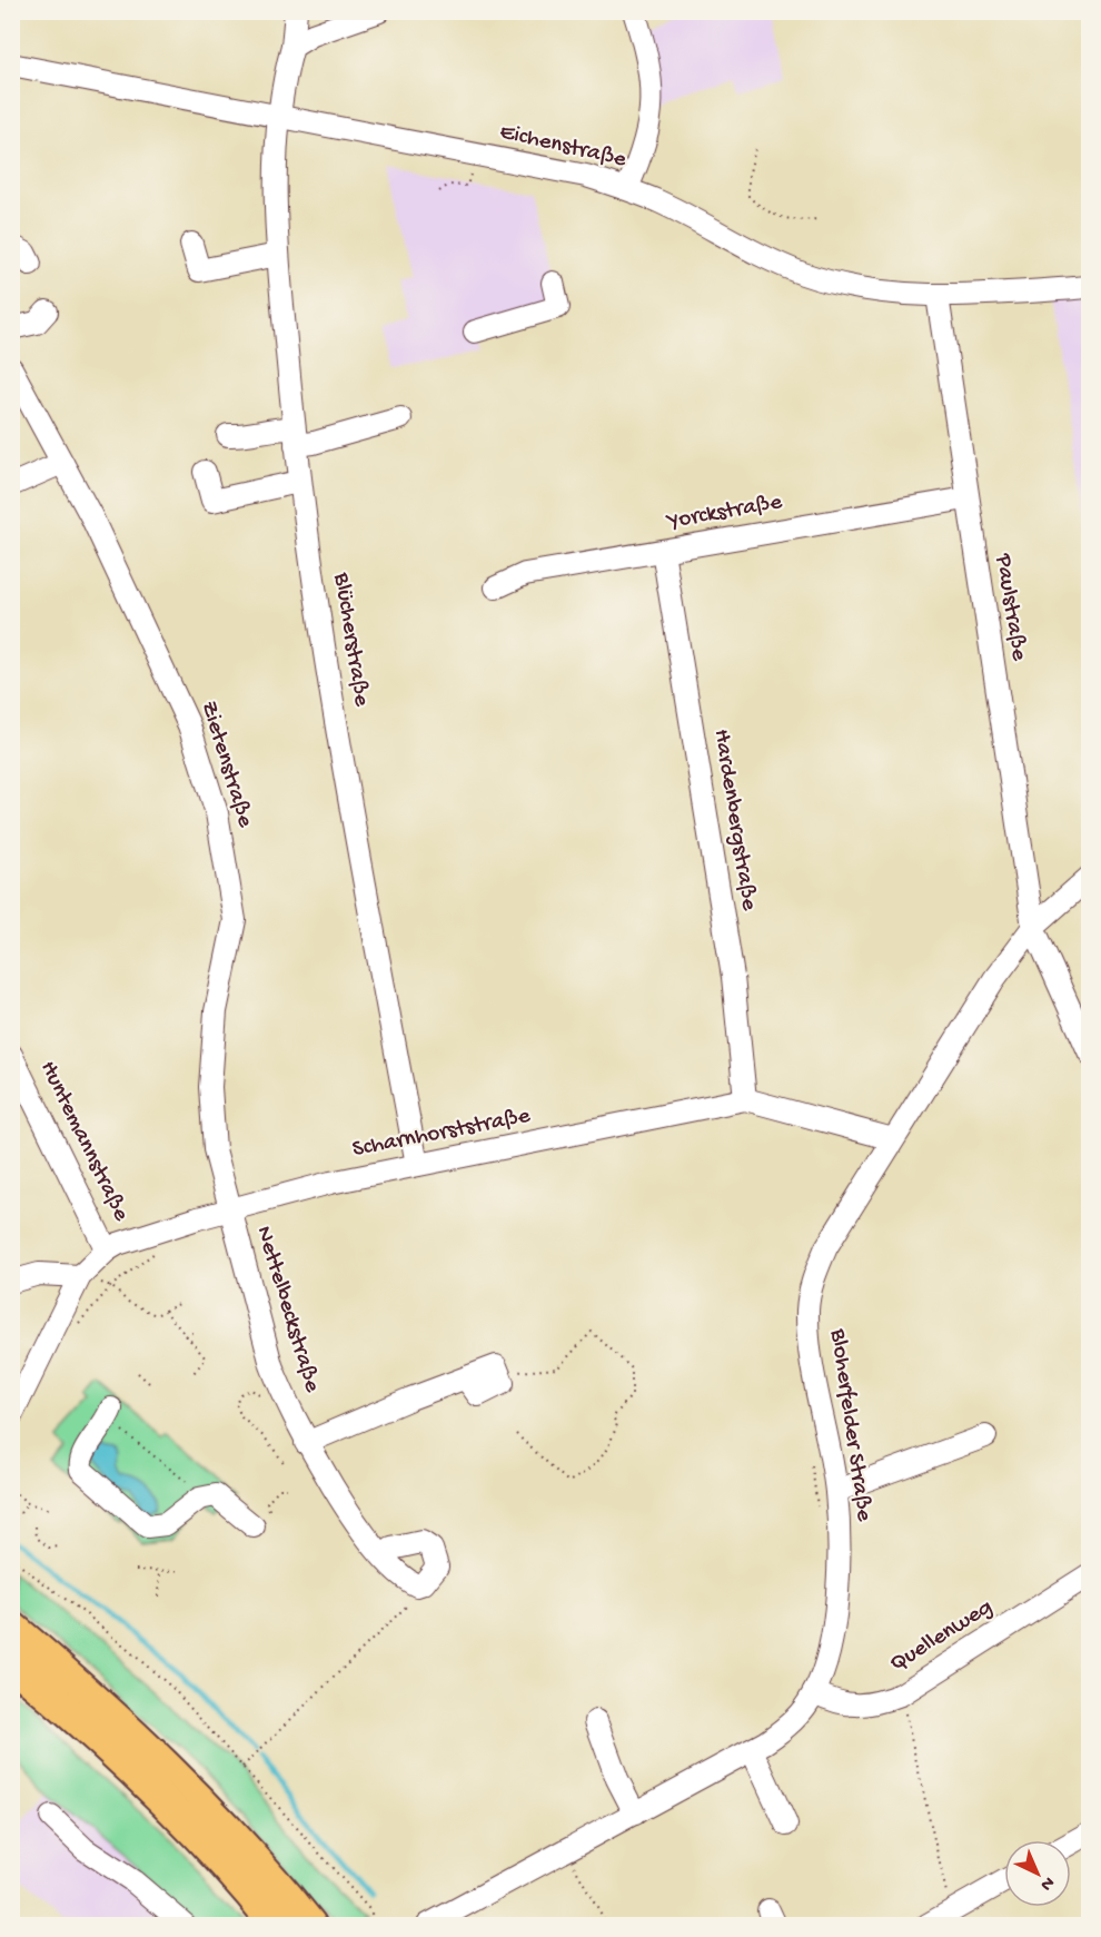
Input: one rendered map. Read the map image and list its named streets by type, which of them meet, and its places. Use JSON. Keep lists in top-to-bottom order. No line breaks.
{"streets":{"street":["Eichenstraße","Yorckstraße","Paulstraße","Blücherstraße","Zietenstraße","Hardenbergstraße","Scharnhorststraße","Huntemannstraße","Nettelbeckstraße","Bloherfelder Straße","Quellenweg"]},"crossings":[["Eichenstraße","Paulstraße"],["Eichenstraße","Blücherstraße"],["Yorckstraße","Paulstraße"],["Yorckstraße","Hardenbergstraße"],["Paulstraße","Bloherfelder Straße"],["Blücherstraße","Scharnhorststraße"],["Zietenstraße","Scharnhorststraße"],["Zietenstraße","Nettelbeckstraße"],["Hardenbergstraße","Scharnhorststraße"],["Scharnhorststraße","Huntemannstraße"],["Scharnhorststraße","Nettelbeckstraße"],["Scharnhorststraße","Bloherfelder Straße"],["Bloherfelder Straße","Quellenweg"]],"north":"bottom right"}
